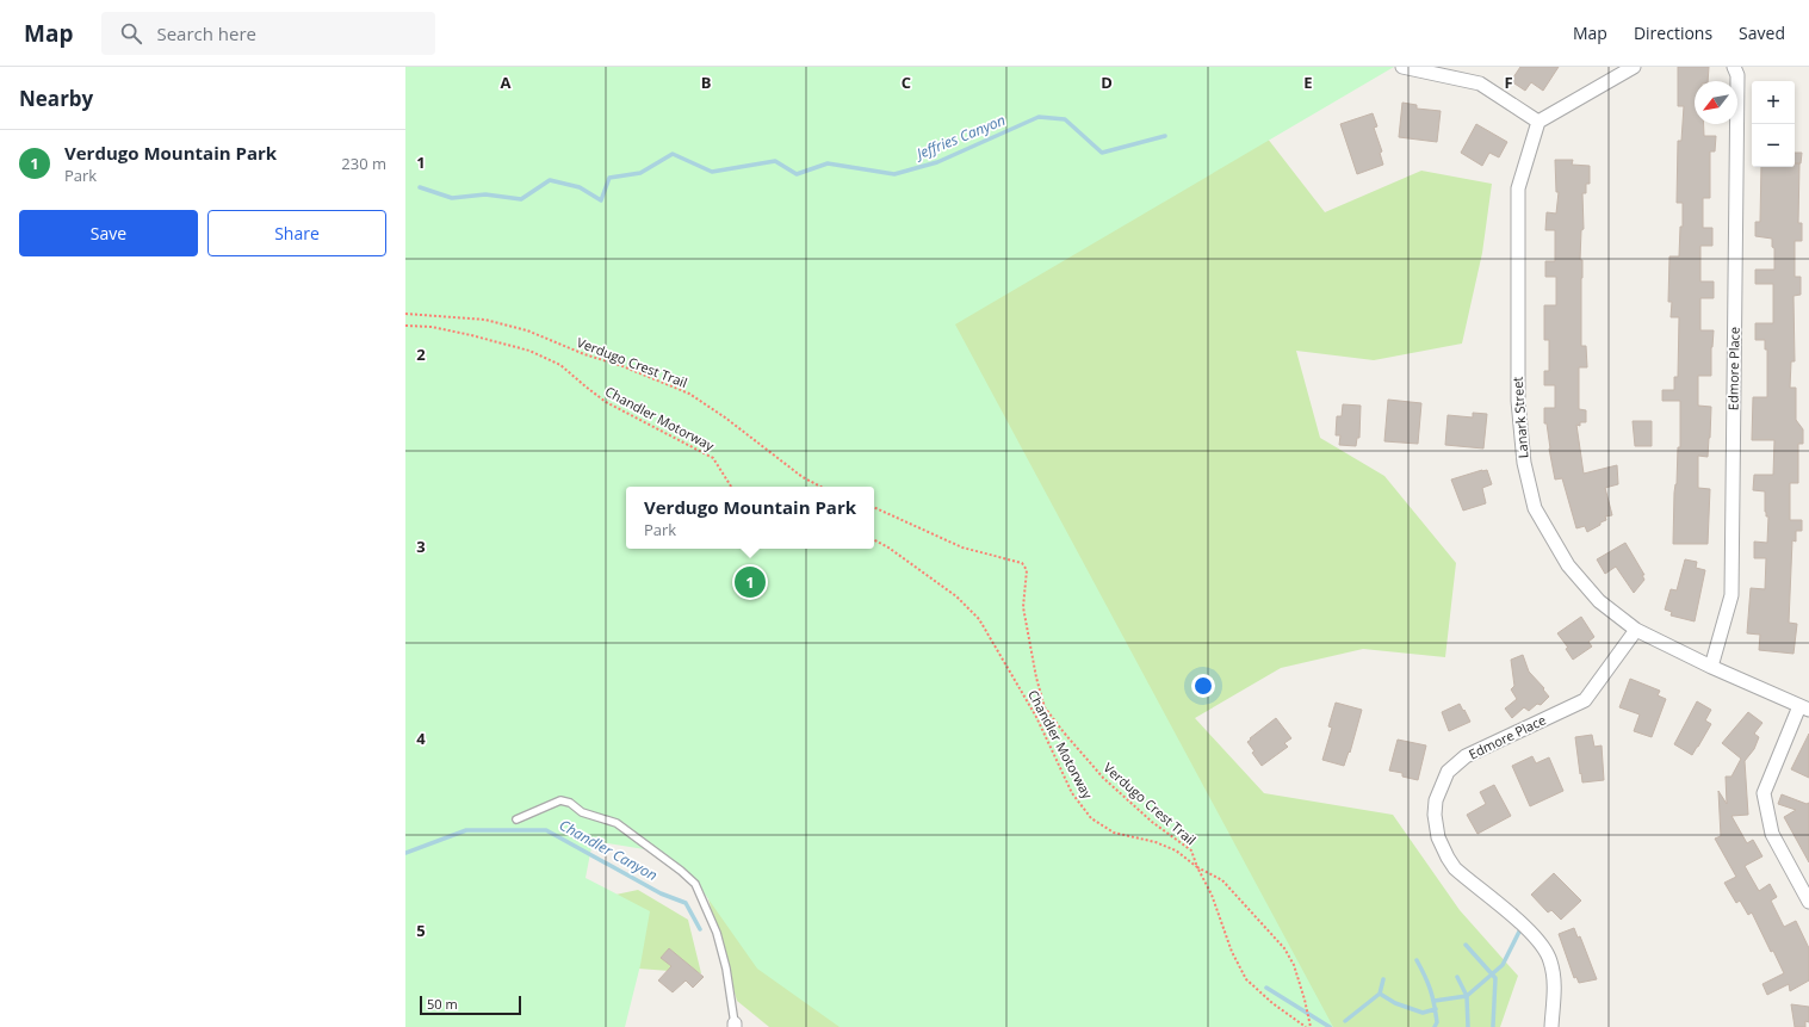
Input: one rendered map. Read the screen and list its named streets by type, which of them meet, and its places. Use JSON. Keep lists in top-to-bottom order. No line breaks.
{"streets":{"street":["Edmore Place","Lanark Street"],"path":["Verdugo Crest Trail","Chandler Motorway"]},"crossings":[["Verdugo Crest Trail","Chandler Motorway"],["Edmore Place","Lanark Street"]],"water":["Jeffries Canyon","Chandler Canyon"],"scale_bar":"50 m","north":"bottom left","page":{"header":"Map","search":"Search here","nav":["Map","Directions","Saved"],"heading":"Nearby","map_buttons":["+","−"],"list":[{"mark":"1","name":"Verdugo Mountain Park","note":"Park","value":"230 m"}],"buttons":["Save","Share"],"popup":["Verdugo Mountain Park","Park"],"pins":"1","scale":"50 m"},"grid":{"columns":["A","B","C","D","E","F"],"rows":["1","2","3","4","5"]}}
